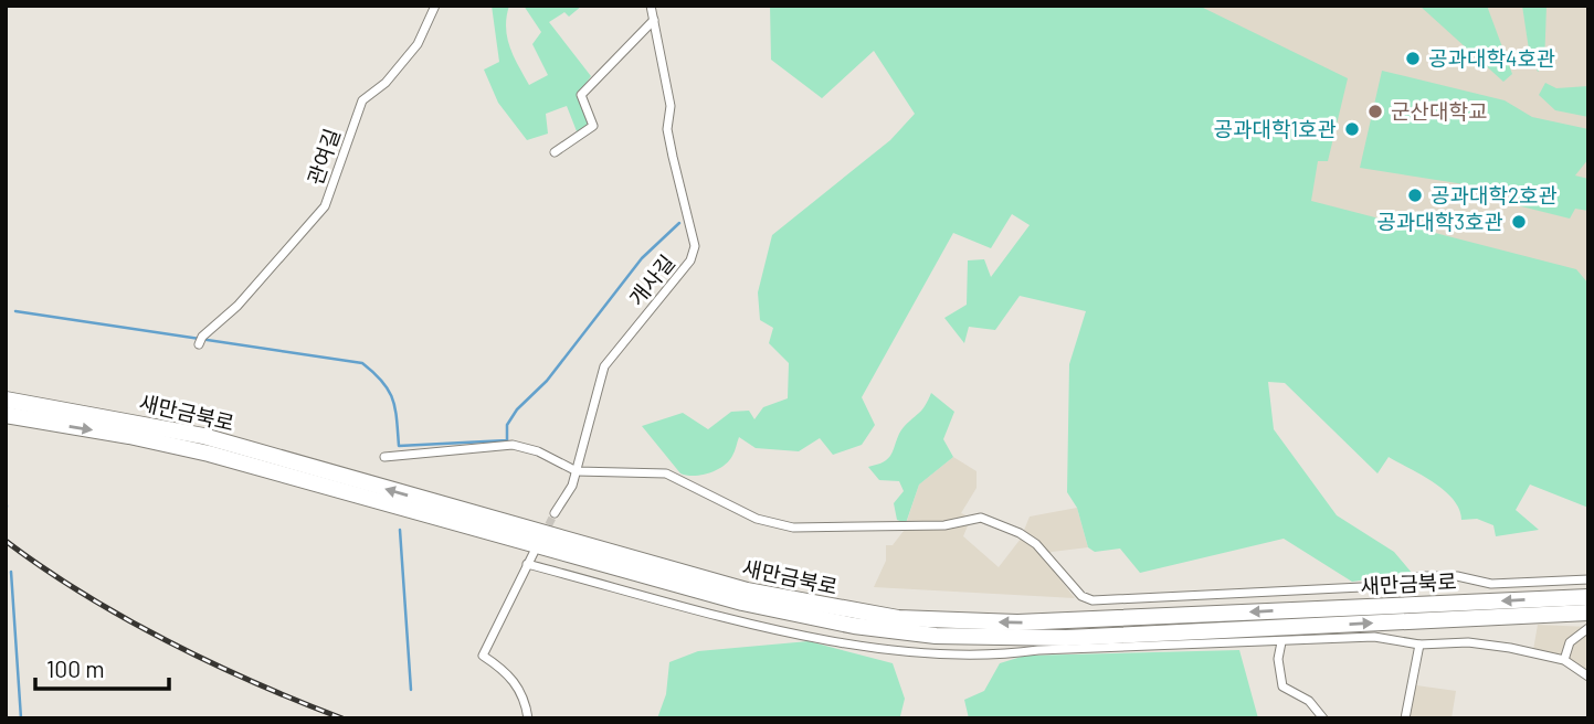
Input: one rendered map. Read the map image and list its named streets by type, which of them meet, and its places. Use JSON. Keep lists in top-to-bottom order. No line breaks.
{"streets":{"highway":["새만금북로"],"street":["관여길","개사길"]},"places":["공과대학4호관","군산대학교","공과대학1호관","공과대학2호관","공과대학3호관"],"scale_bar":"100 m"}
